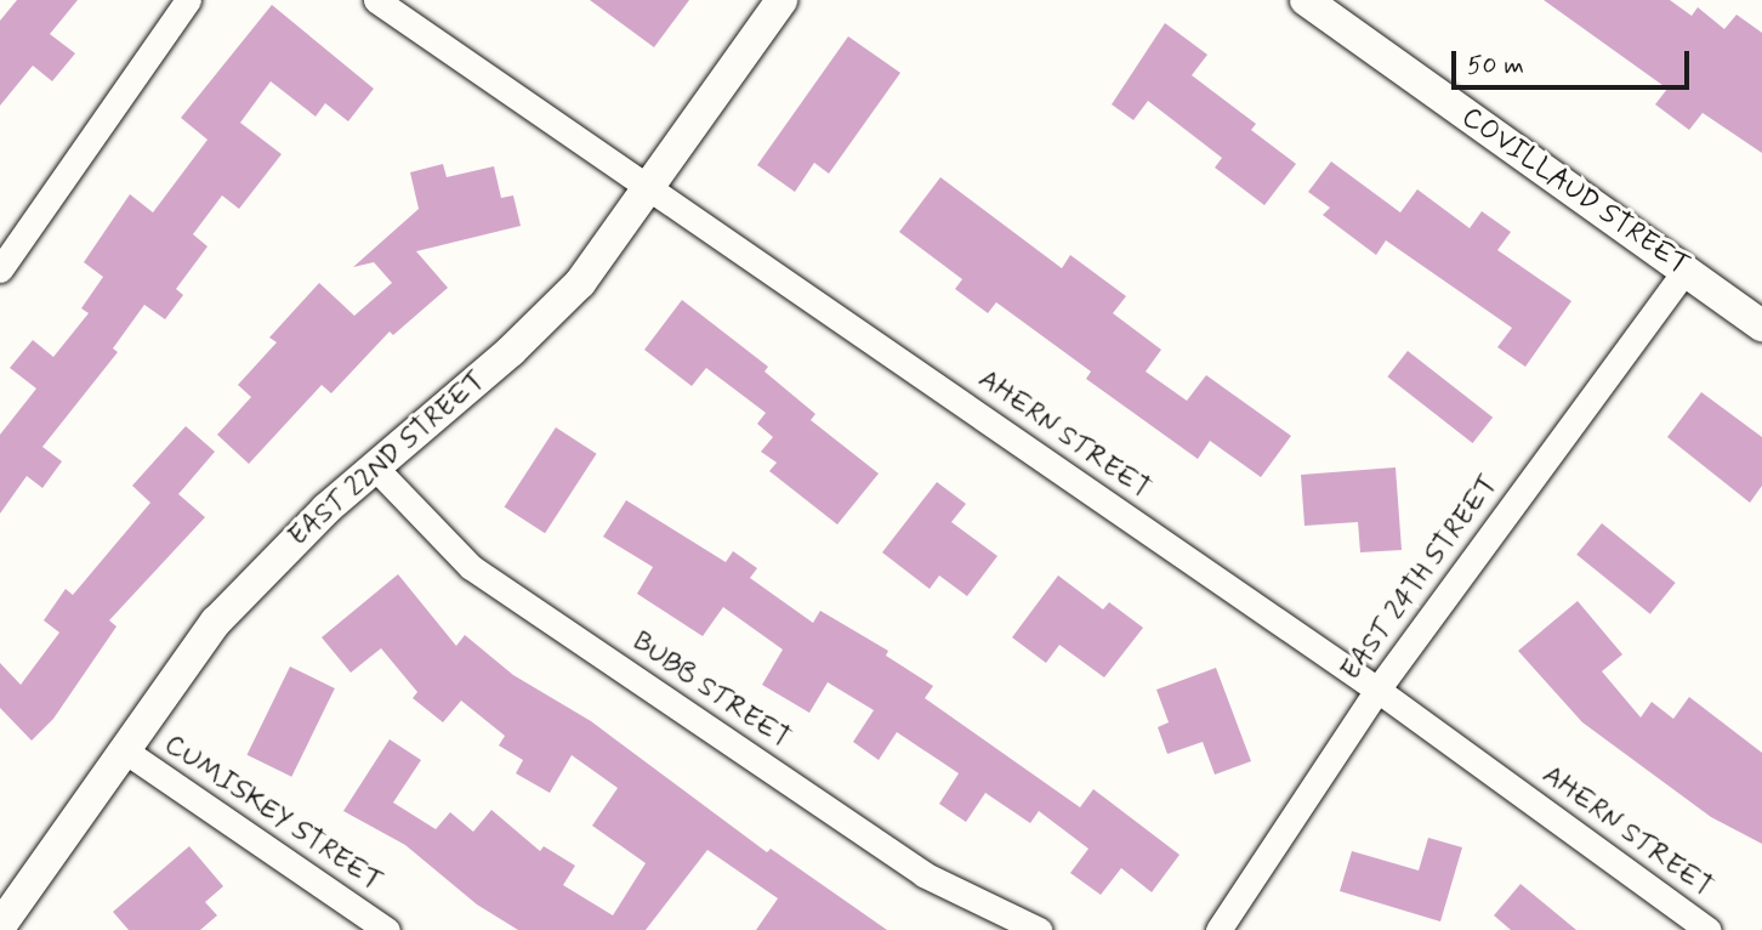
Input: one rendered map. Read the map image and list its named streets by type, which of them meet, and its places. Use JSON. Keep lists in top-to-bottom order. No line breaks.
{"streets":{"street":["COVILLAUD STREET","AHERN STREET","EAST 22ND STREET","EAST 24TH STREET","BUBB STREET","CUMISKEY STREET"]},"crossings":[["COVILLAUD STREET","EAST 24TH STREET"],["AHERN STREET","EAST 22ND STREET"],["AHERN STREET","EAST 24TH STREET"],["EAST 22ND STREET","BUBB STREET"],["EAST 22ND STREET","CUMISKEY STREET"]],"scale_bar":"50 m"}
